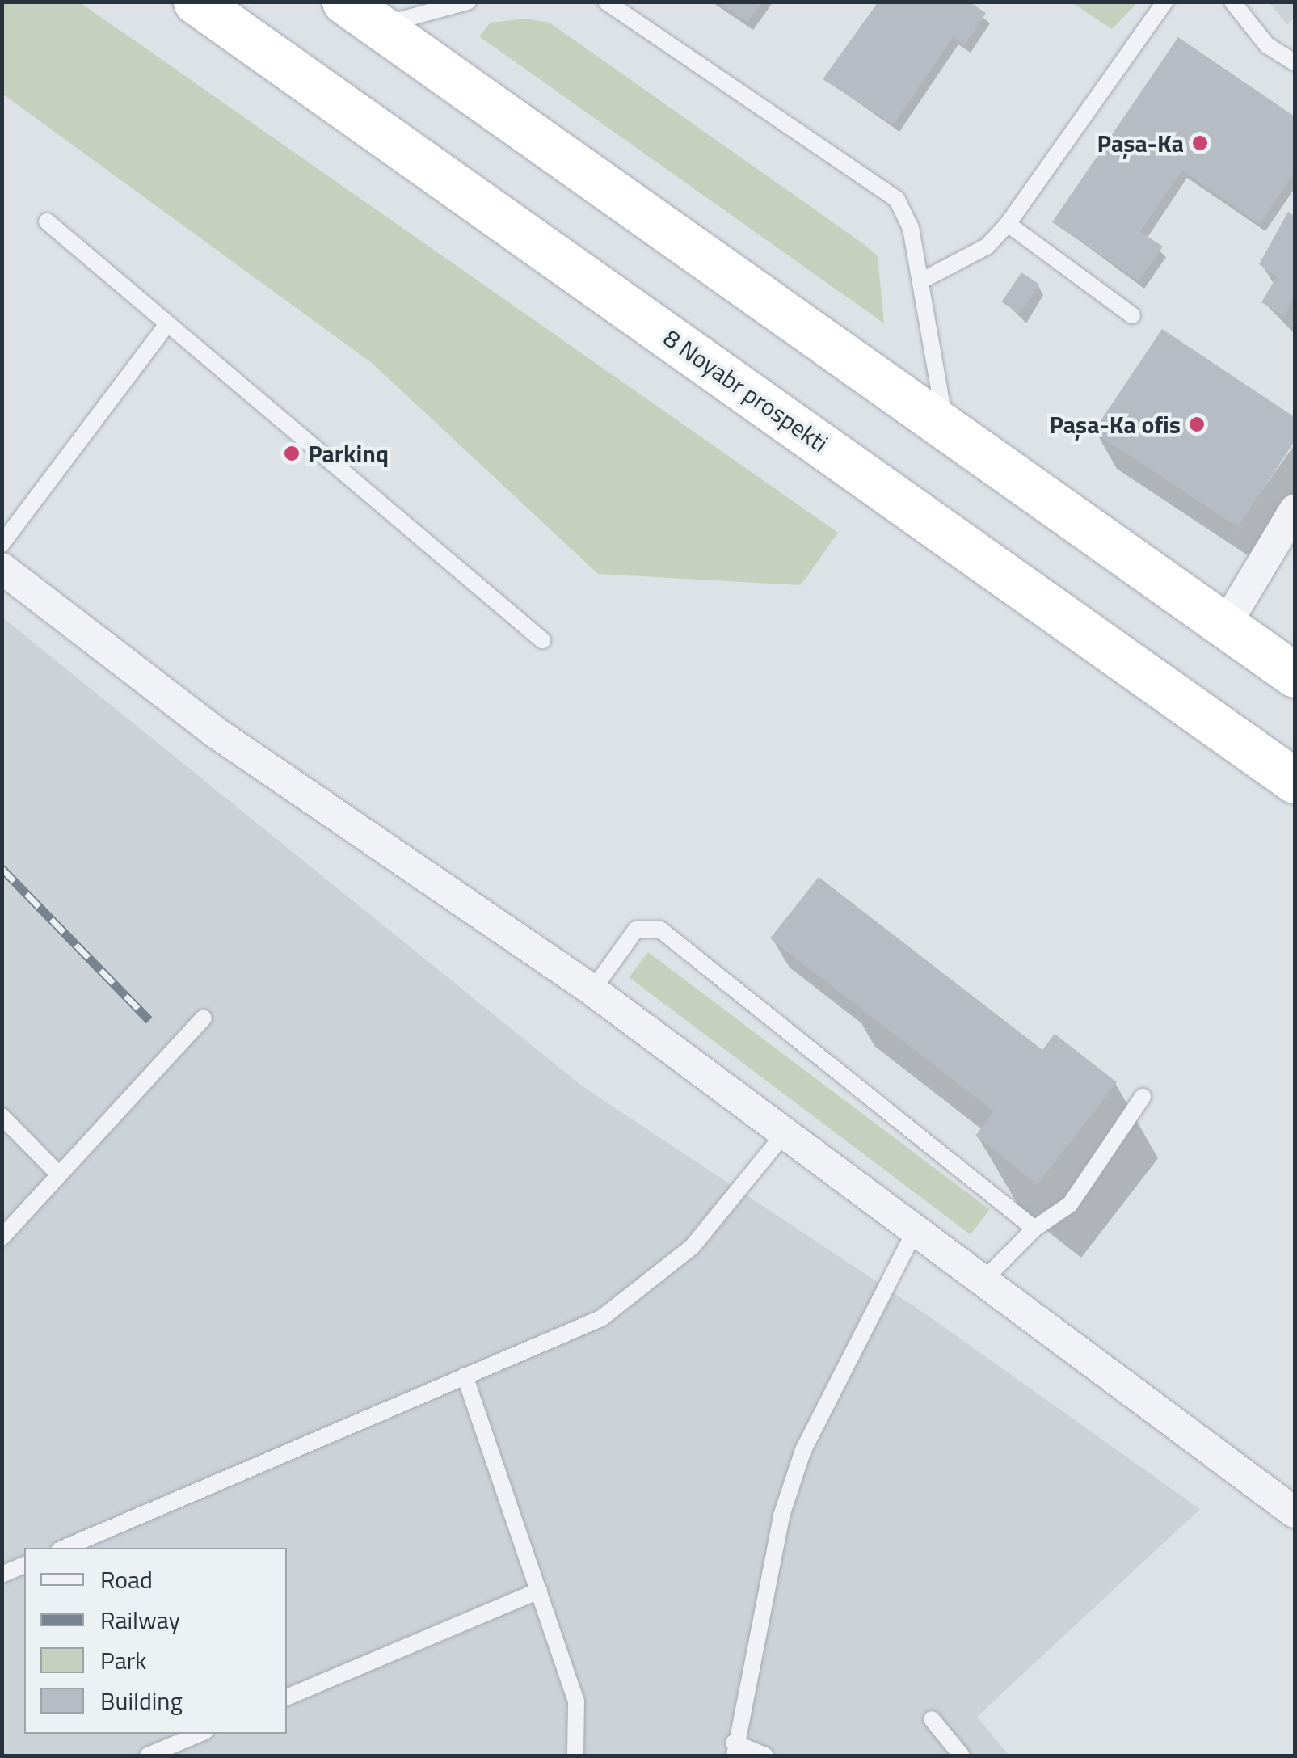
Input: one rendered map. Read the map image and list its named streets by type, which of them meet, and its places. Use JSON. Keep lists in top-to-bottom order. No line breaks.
{"streets":{"highway":["8 Noyabr prospekti"]},"places":["Paşa-Ka","Paşa-Ka ofis","Parkinq"],"legend":["Road","Railway","Park","Building"]}
